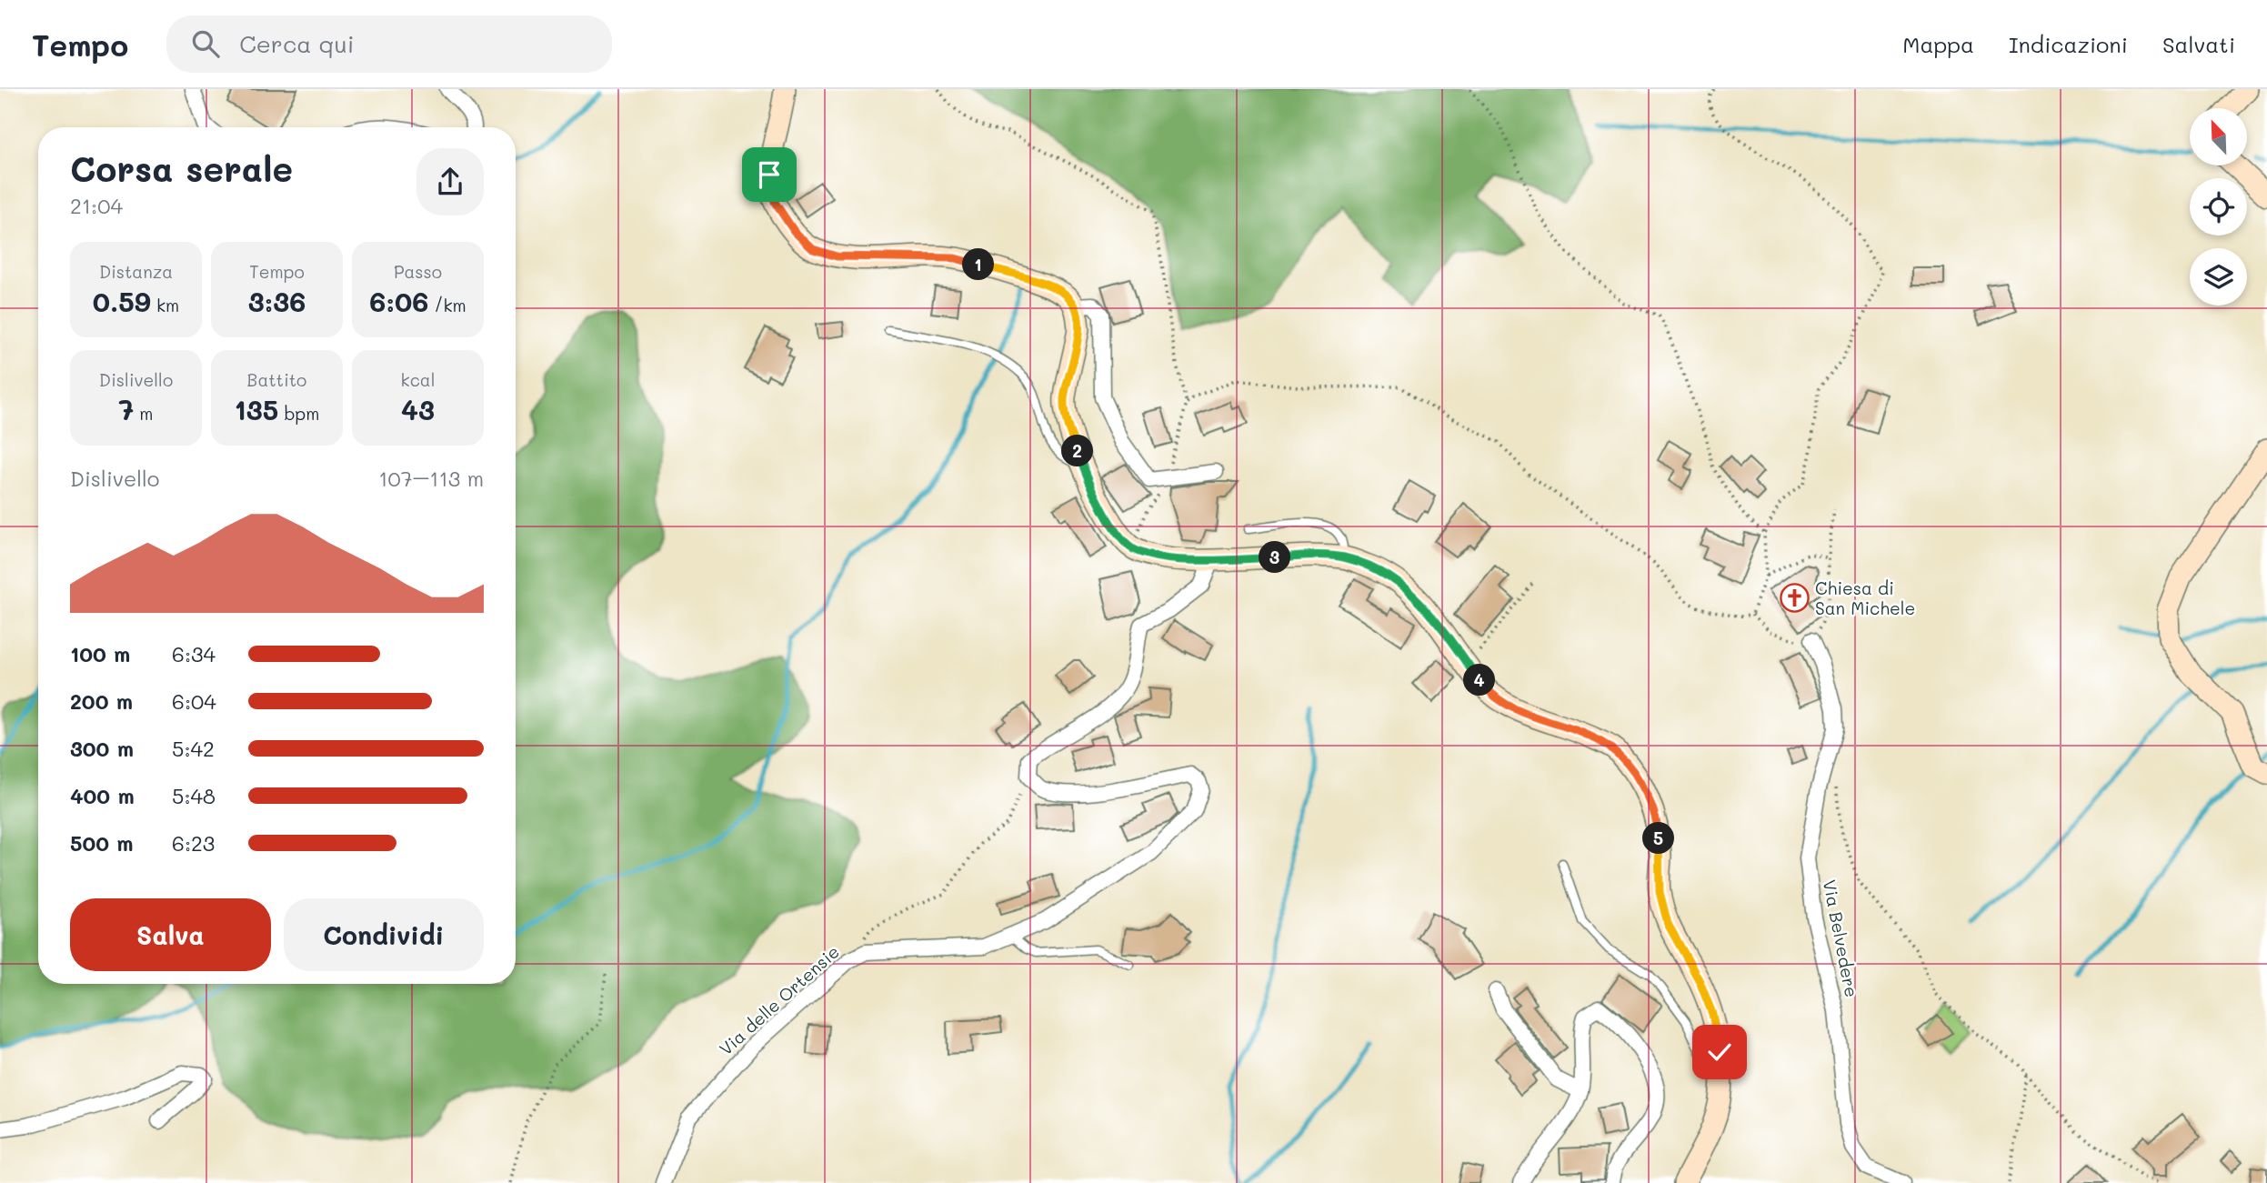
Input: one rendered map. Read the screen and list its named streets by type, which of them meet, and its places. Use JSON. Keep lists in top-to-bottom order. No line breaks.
{"streets":{"street":["Via Belvedere","Via delle Ortensie"]},"places":{"church":["Chiesa di San Michele"]},"north":"top left","page":{"header":"Tempo","search":"Cerca qui","nav":["Mappa","Indicazioni","Salvati"],"heading":["Corsa serale","21:04"],"stats":[["Distanza","0.59 km"],["Tempo","3:36"],["Passo","6:06 /km"],["Dislivello","7 m"],["Battito","135 bpm"],["kcal","43"]],"pins":["1","2","3","4","5"],"chart":["Dislivello","107–113 m"],"list":[{"name":"100 m","note":"6:34"},{"name":"200 m","note":"6:04"},{"name":"300 m","note":"5:42"},{"name":"400 m","note":"5:48"},{"name":"500 m","note":"6:23"}],"buttons":["Salva","Condividi"]}}
